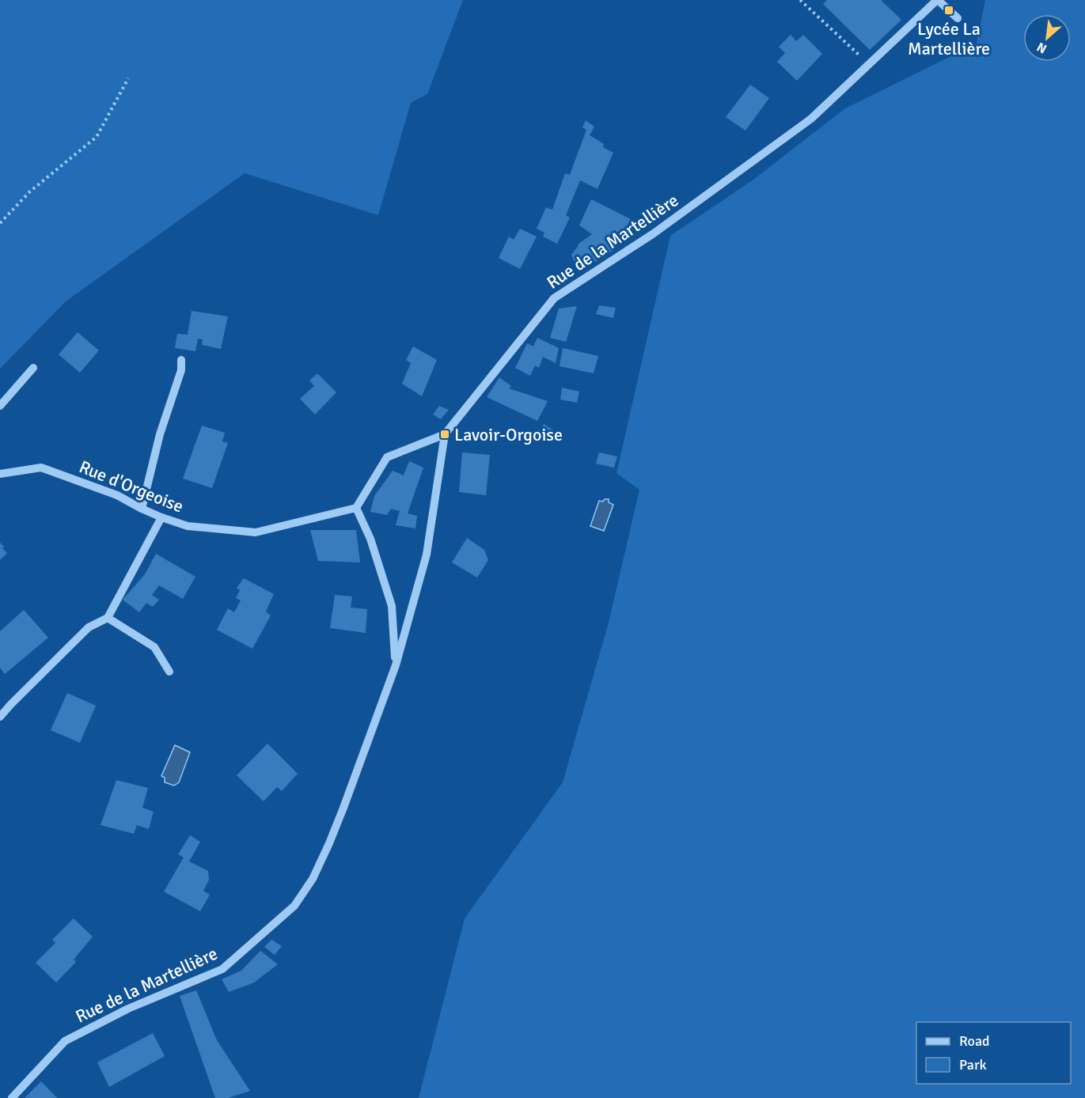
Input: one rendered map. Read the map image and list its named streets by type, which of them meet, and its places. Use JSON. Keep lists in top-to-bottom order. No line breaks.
{"streets":{"street":["Rue de la Martellière","Rue d'Orgeoise"]},"crossings":[["Rue de la Martellière","Rue d'Orgeoise"]],"places":{"transit":["Lycée La Martellière","Lavoir-Orgoise"]},"legend":["Road","Park"],"north":"bottom left"}
